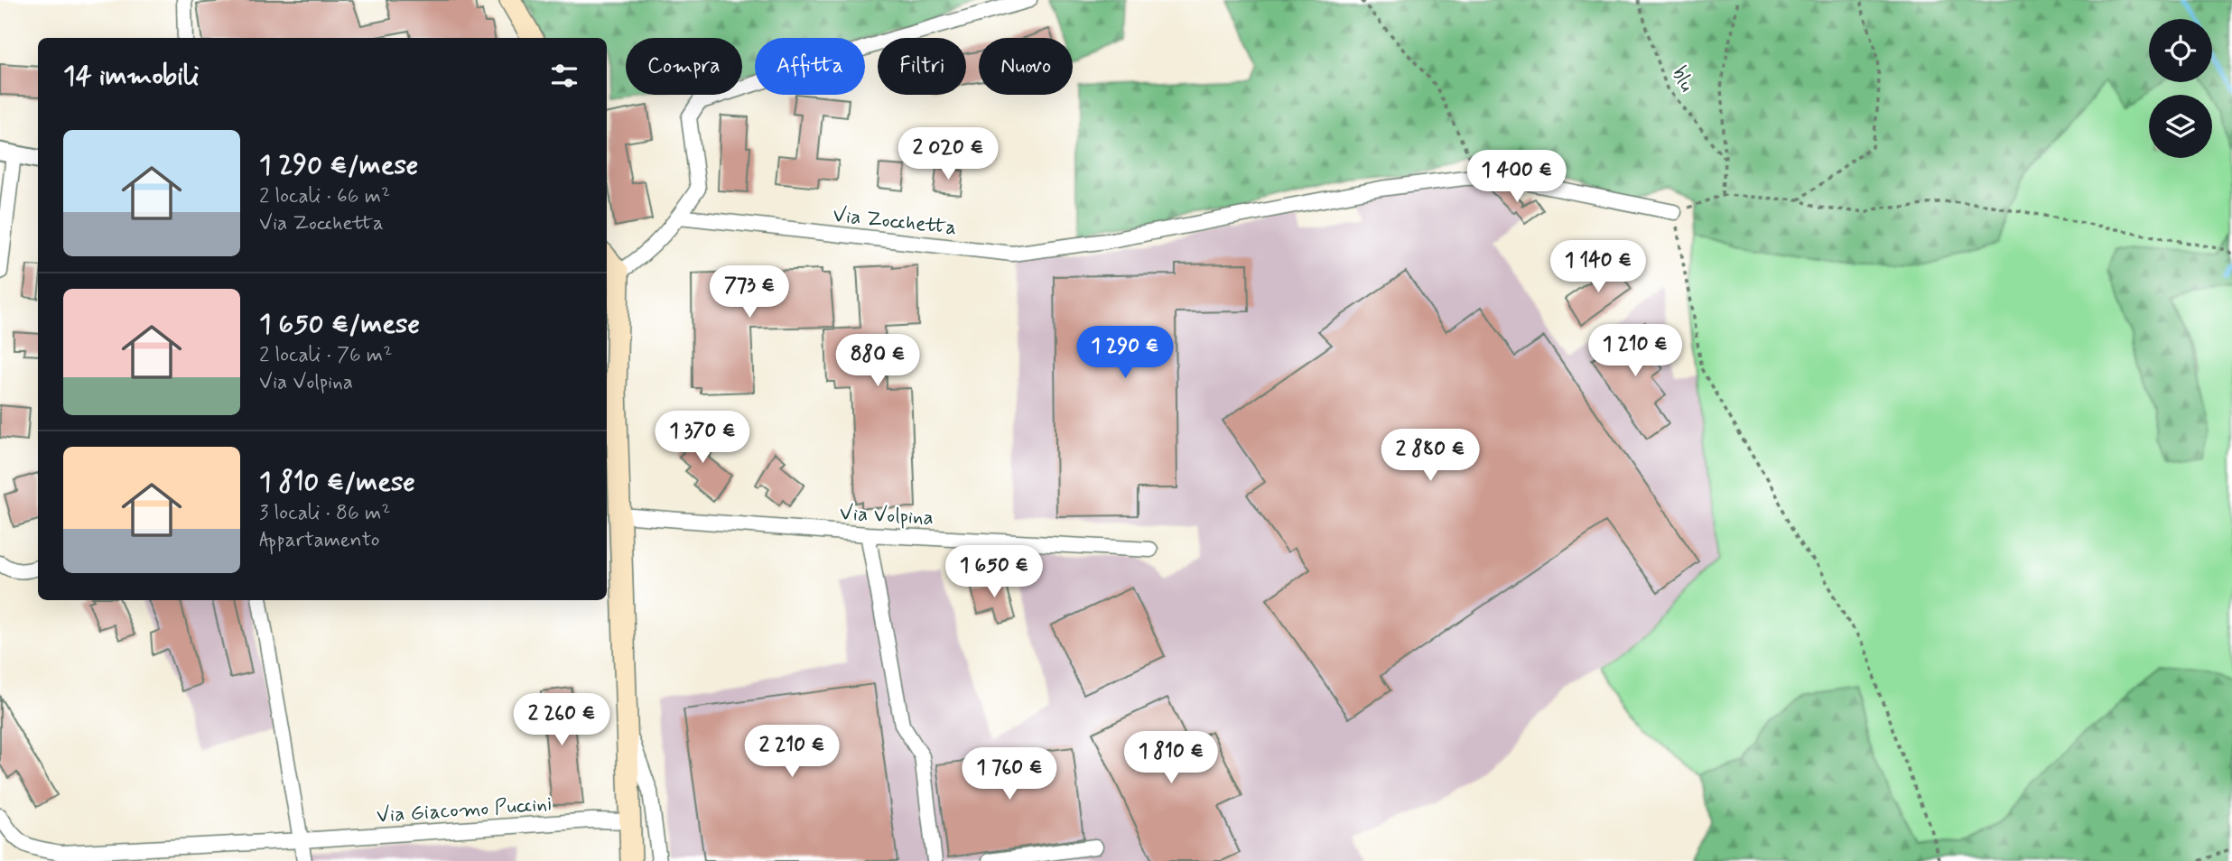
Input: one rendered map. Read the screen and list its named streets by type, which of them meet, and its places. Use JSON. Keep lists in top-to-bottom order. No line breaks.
{"streets":{"street":["Via Zocchetta","Via Volpina","Via Giacomo Puccini"],"path":["blu"]},"page":{"chip":["Compra","Affitta","Filtri","Nuovo"],"heading":"14 immobili","list":[{"name":"1 290 €/mese","note":"2 locali · 66 m² · Via Zocchetta"},{"name":"1 650 €/mese","note":"2 locali · 76 m² · Via Volpina"},{"name":"1 810 €/mese","note":"3 locali · 86 m² · Appartamento"}],"price":["2 020 €","1 400 €","1 140 €","773 €","1 210 €","1 290 €","880 €","1 370 €","2 880 €","1 650 €","2 260 €","2 210 €","1 810 €","1 760 €"]}}
